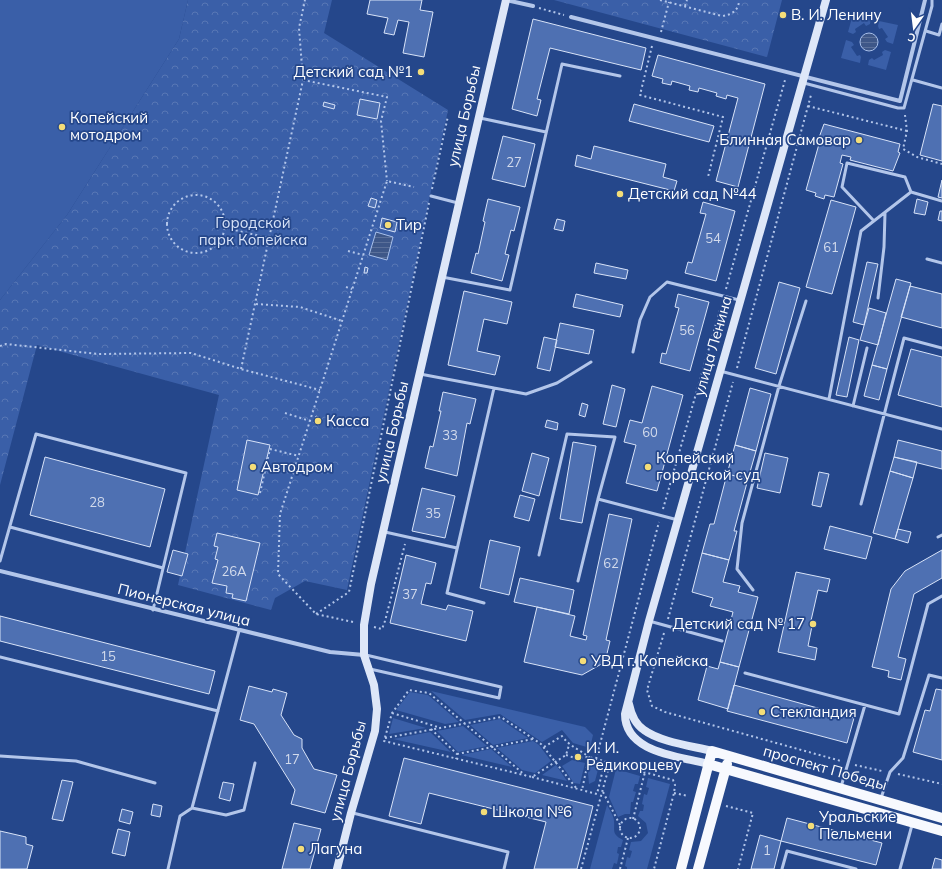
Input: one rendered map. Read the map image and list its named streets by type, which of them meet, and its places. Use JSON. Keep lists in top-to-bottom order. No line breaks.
{"streets":{"main road":["проспект Победы"],"street":["улица Борьбы","улица Ленина","Пионерская улица"]},"crossings":[["улица Борьбы","Пионерская улица"],["улица Ленина","проспект Победы"]],"parks":["Городской парк Копейска"],"places":["В. И. Ленину","Детский сад №1","Копейский мотодром","Блинная Самовар","Детский сад №44","Тир","Касса","Автодром","Копейский городской суд","Детский сад № 17","УВД г. Копейска","Стекландия","И. И. Редикорцеву","Школа №6","Уральские Пельмени","Лагуна"],"house_numbers":["27","54","61","56","60","33","28","35","62","26А","37","15","17","1"],"north":"bottom"}
